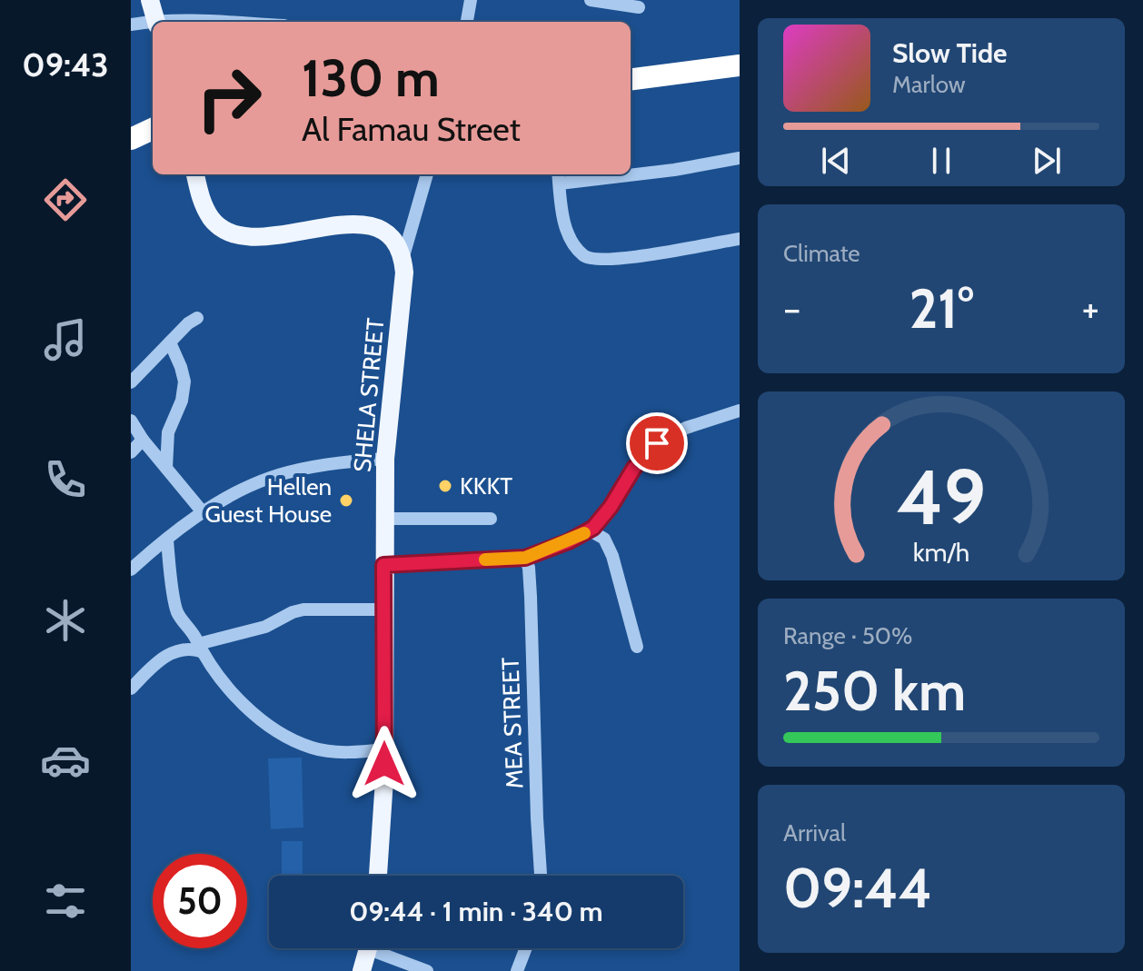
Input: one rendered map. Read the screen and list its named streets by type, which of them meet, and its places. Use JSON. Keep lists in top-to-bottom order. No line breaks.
{"streets":{"main road":["SHELA STREET"],"street":["MEA STREET"]},"places":["KKKT","Hellen Guest House"],"page":{"tabs":"09:43","turn":["130 m","Al Famau Street"],"song":["Slow Tide","Marlow"],"tile":["Climate",["Range · 50%","250 km"],["Arrival","09:44"]],"heat":["−","21°","+"],"limit":"50","trip":"09:44 · 1 min · 340 m","gauge":["49","km/h"]}}
